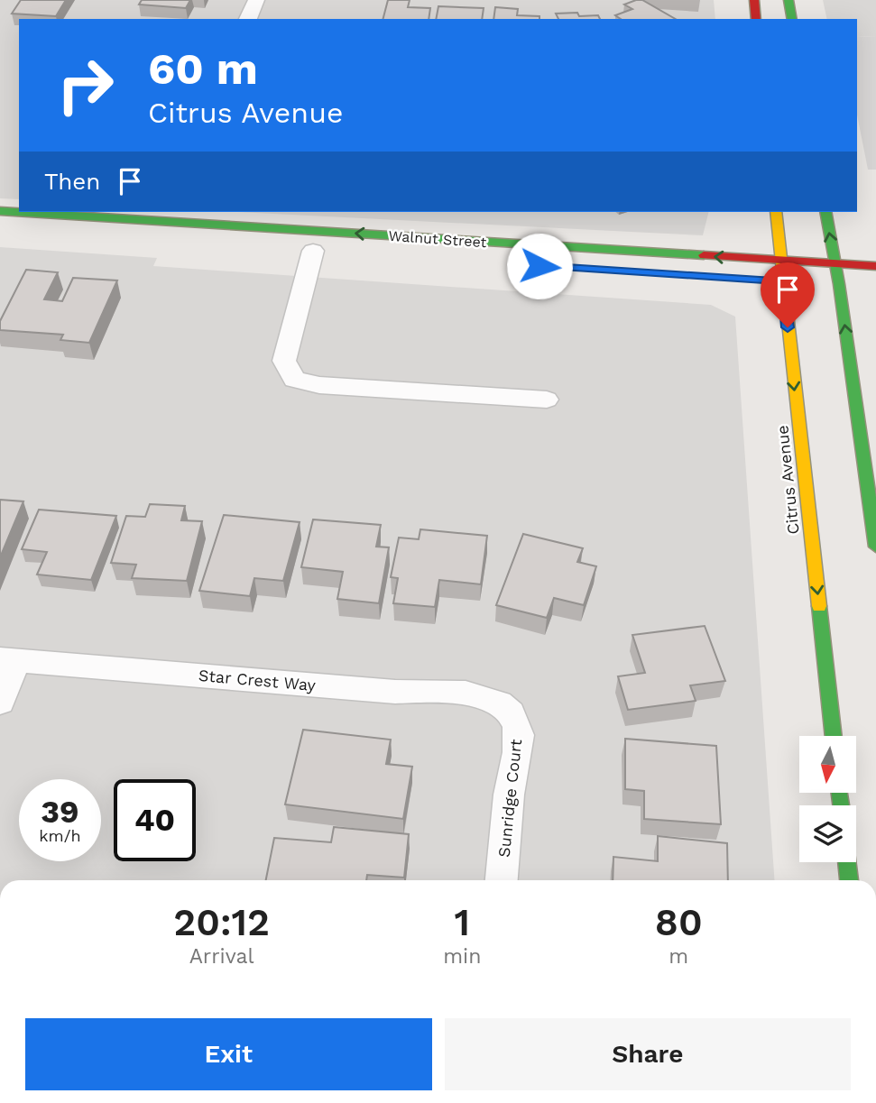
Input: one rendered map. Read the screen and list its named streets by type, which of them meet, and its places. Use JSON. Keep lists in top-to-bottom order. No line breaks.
{"streets":{"main road":["Walnut Street","Citrus Avenue"],"street":["Star Crest Way","Sunridge Court"]},"crossings":[["Walnut Street","Citrus Avenue"],["Star Crest Way","Sunridge Court"]],"one_way":["Walnut Street"],"north":"bottom","page":{"turn":["60 m","Citrus Avenue"],"then":"Then","speed":"39 km/h","limit":"40","eta":["20:12","Arrival","1","min","80","m"],"buttons":["Exit","Share"]}}
